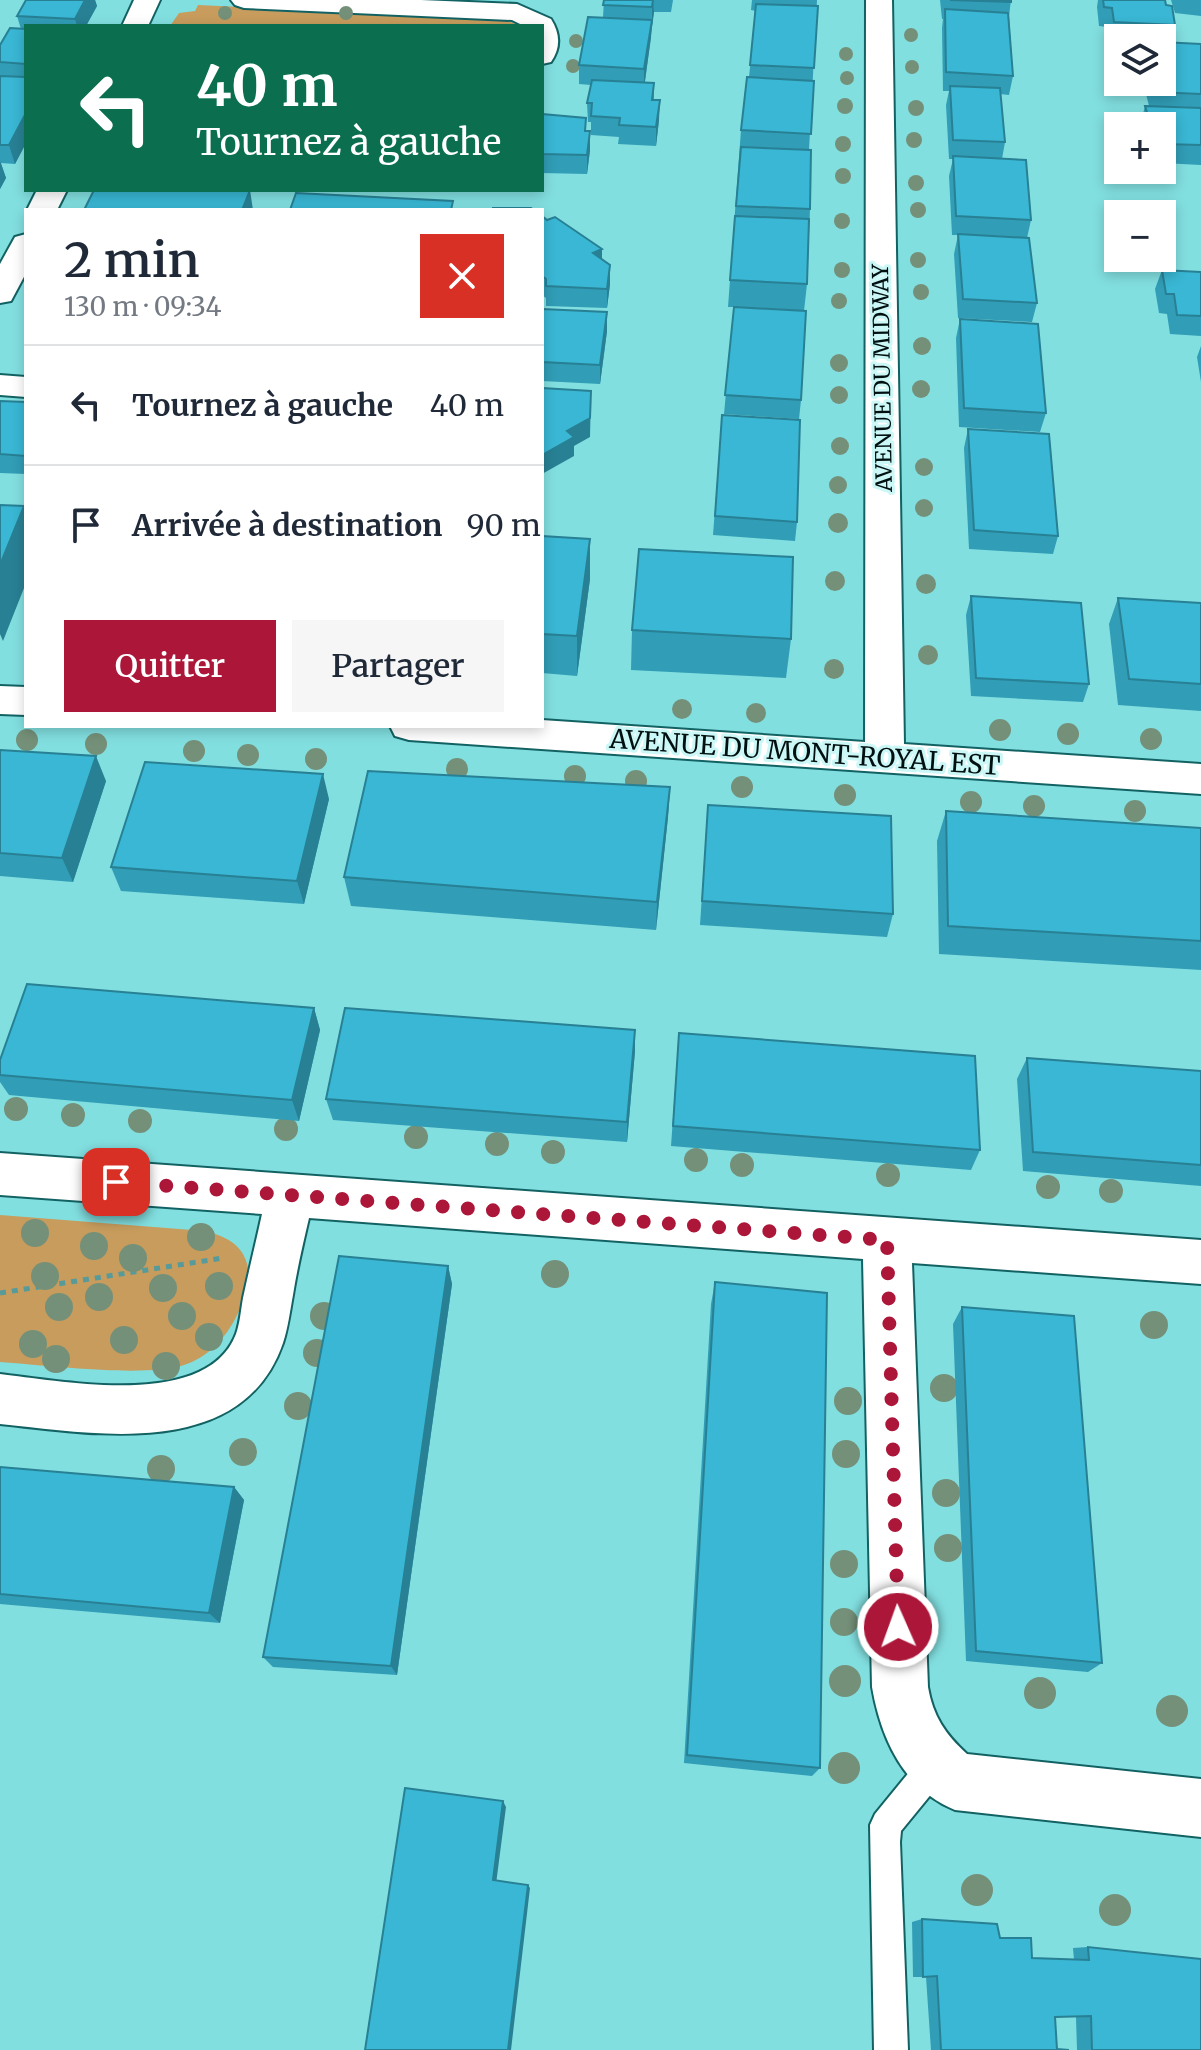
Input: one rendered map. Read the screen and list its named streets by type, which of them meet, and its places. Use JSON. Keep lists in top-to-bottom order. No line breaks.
{"streets":{"street":["AVENUE DU MIDWAY","AVENUE DU MONT-ROYAL EST"]},"crossings":[["AVENUE DU MIDWAY","AVENUE DU MONT-ROYAL EST"]],"page":{"map_buttons":["+","−"],"turn":["40 m","Tournez à gauche"],"heading":["2 min","130 m · 09:34"],"list":[{"name":"Tournez à gauche","value":"40 m"},{"name":"Arrivée à destination","value":"90 m"}],"buttons":["Quitter","Partager"]}}
